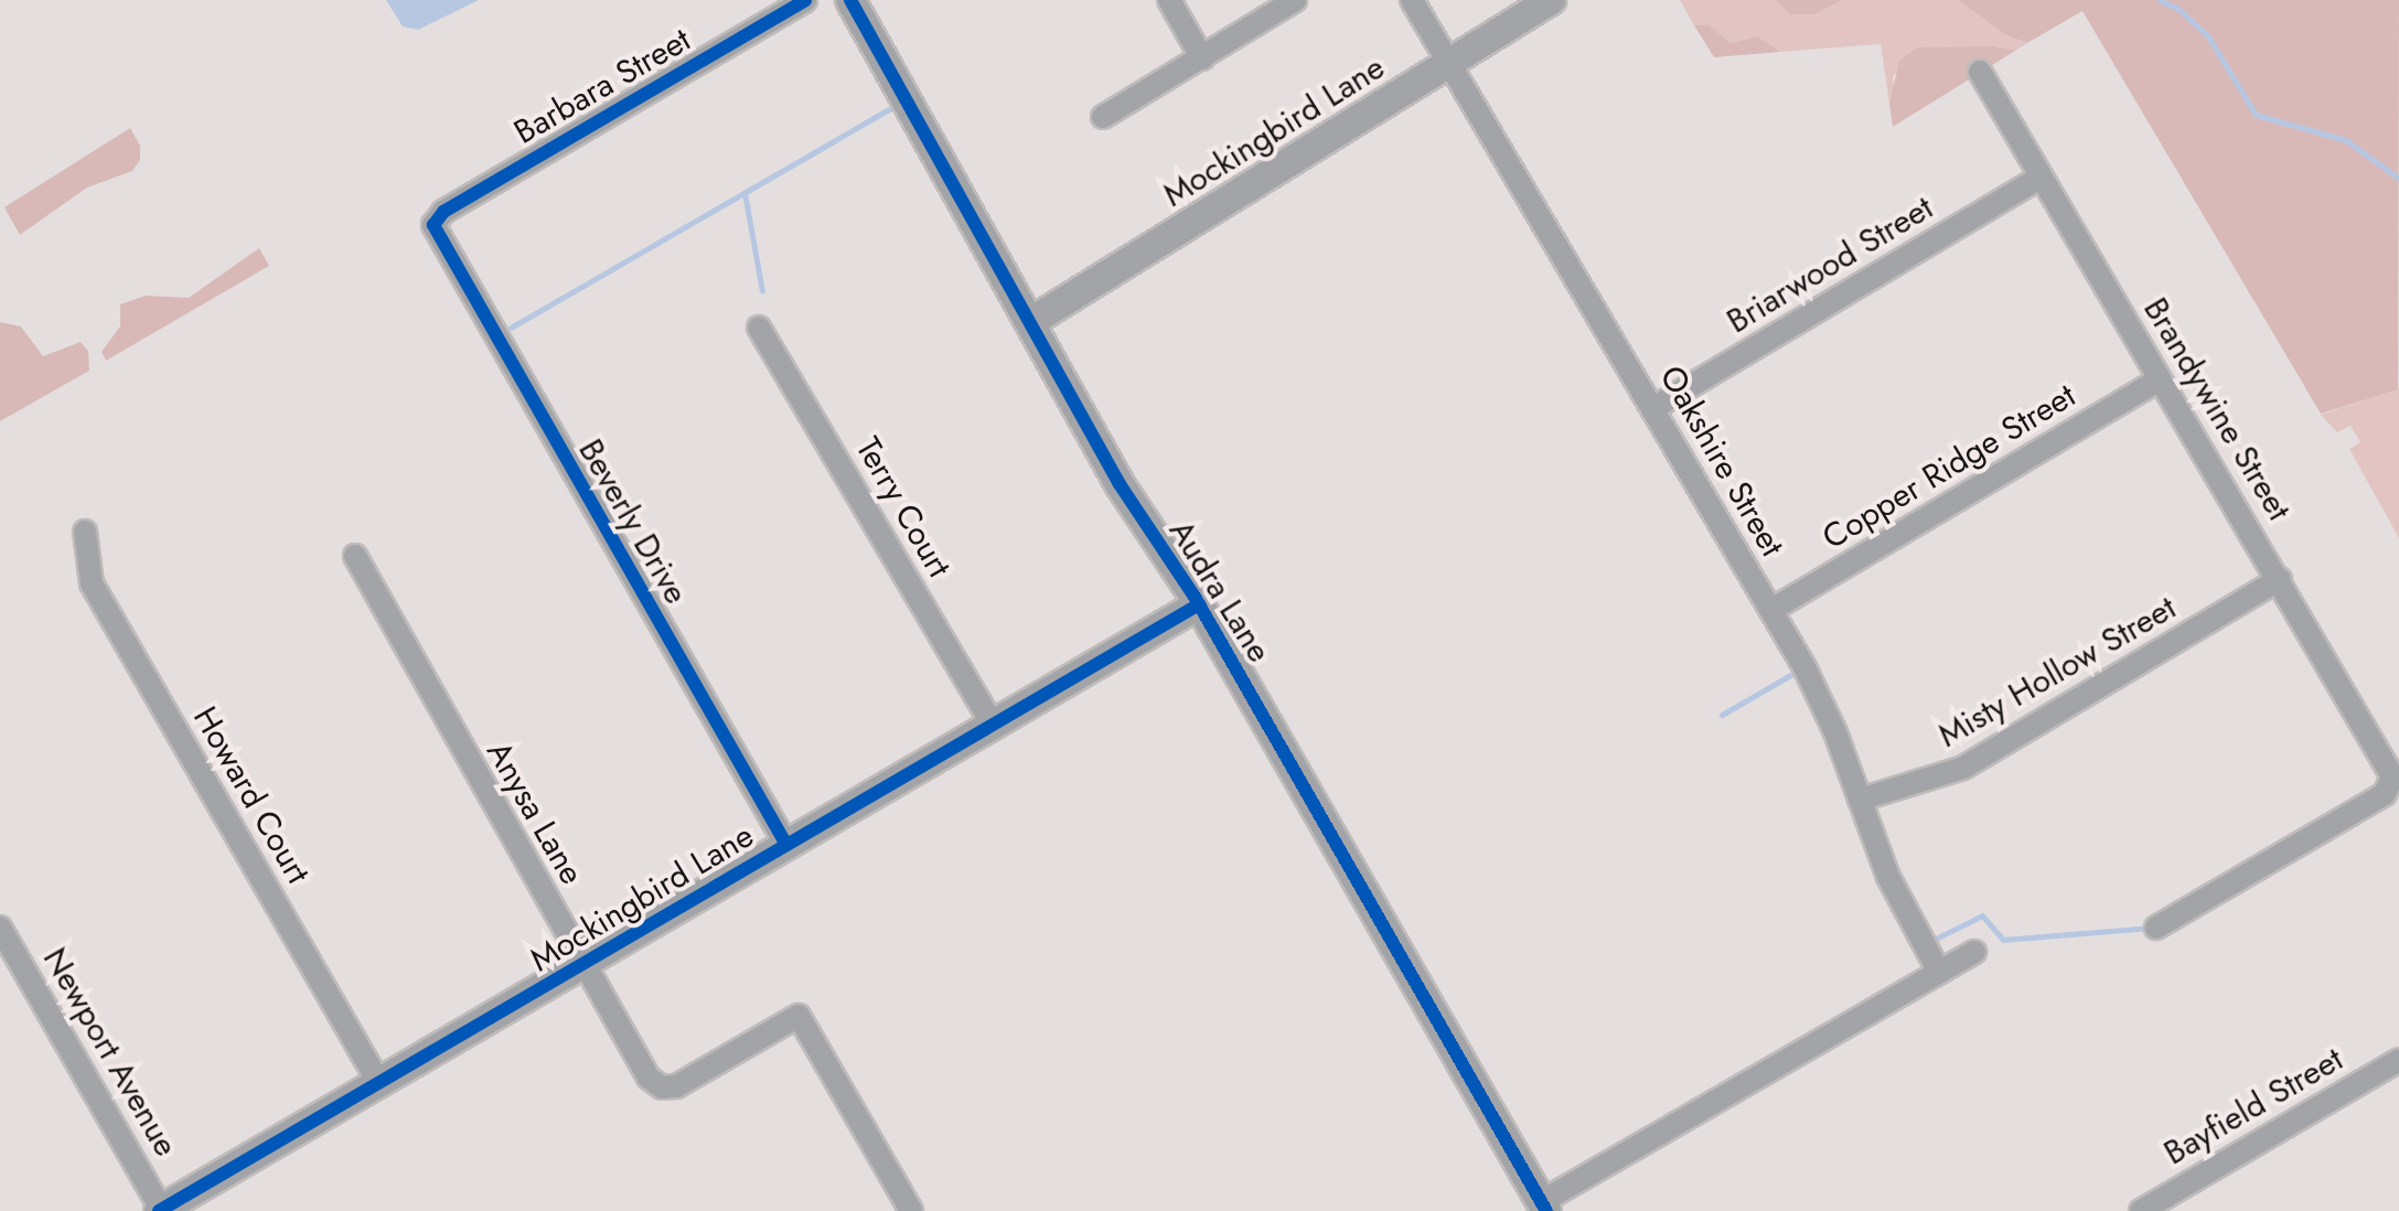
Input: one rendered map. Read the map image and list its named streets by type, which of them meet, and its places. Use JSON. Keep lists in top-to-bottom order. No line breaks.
{"streets":{"street":["Barbara Street","Mockingbird Lane","Briarwood Street","Brandywine Street","Oakshire Street","Copper Ridge Street","Terry Court","Beverly Drive","Audra Lane","Misty Hollow Street","Howard Court","Anysa Lane","Newport Avenue","Bayfield Street"]},"crossings":[["Barbara Street","Beverly Drive"],["Mockingbird Lane","Oakshire Street"],["Mockingbird Lane","Terry Court"],["Mockingbird Lane","Beverly Drive"],["Mockingbird Lane","Audra Lane"],["Mockingbird Lane","Howard Court"],["Mockingbird Lane","Anysa Lane"],["Mockingbird Lane","Newport Avenue"],["Briarwood Street","Brandywine Street"],["Briarwood Street","Oakshire Street"],["Brandywine Street","Copper Ridge Street"],["Brandywine Street","Misty Hollow Street"],["Oakshire Street","Copper Ridge Street"],["Oakshire Street","Audra Lane"],["Oakshire Street","Misty Hollow Street"]]}
